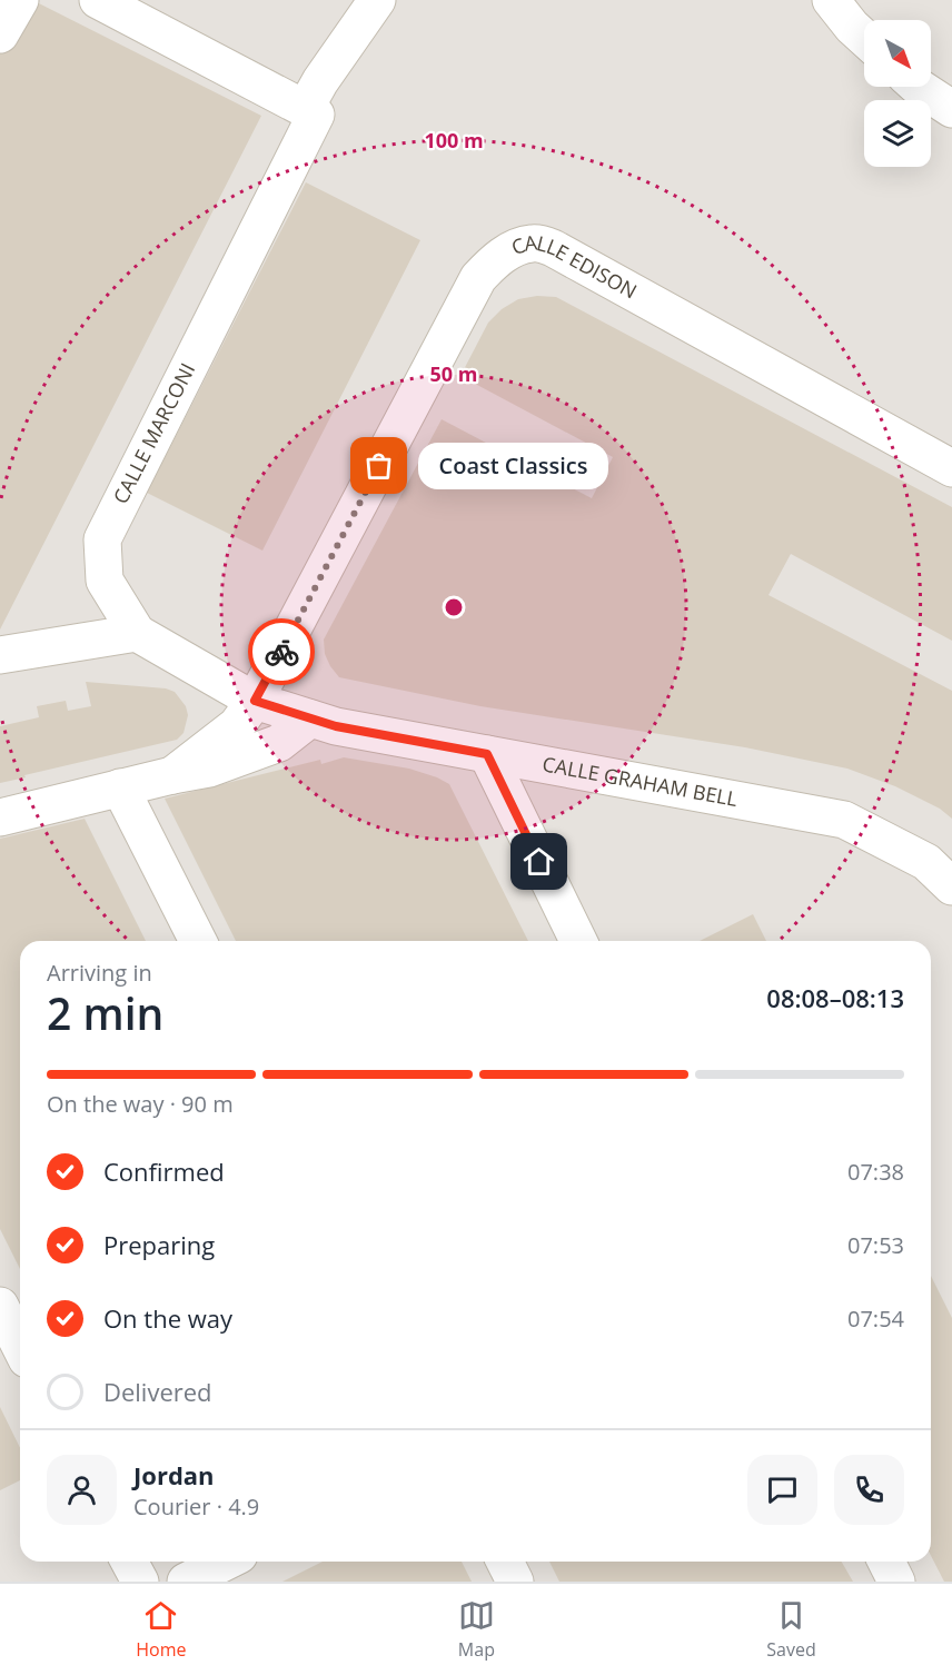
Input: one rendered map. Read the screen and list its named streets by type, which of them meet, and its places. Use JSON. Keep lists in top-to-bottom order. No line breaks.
{"streets":{"street":["CALLE EDISON","CALLE MARCONI","CALLE GRAHAM BELL"]},"crossings":[["CALLE EDISON","CALLE MARCONI"],["CALLE EDISON","CALLE GRAHAM BELL"],["CALLE MARCONI","CALLE GRAHAM BELL"]],"places":["Coast Classics"],"north":"bottom right","page":{"bubble":"Coast Classics","heading":["2 min","Arriving in","08:08–08:13"],"panel":["Jordan","Courier · 4.9"],"bar":"On the way · 90 m","list":[["Confirmed","07:38"],["Preparing","07:53"],["On the way","07:54"],"Delivered"],"tabs":["Home","Map","Saved"]},"rings":["100 m","50 m"]}
